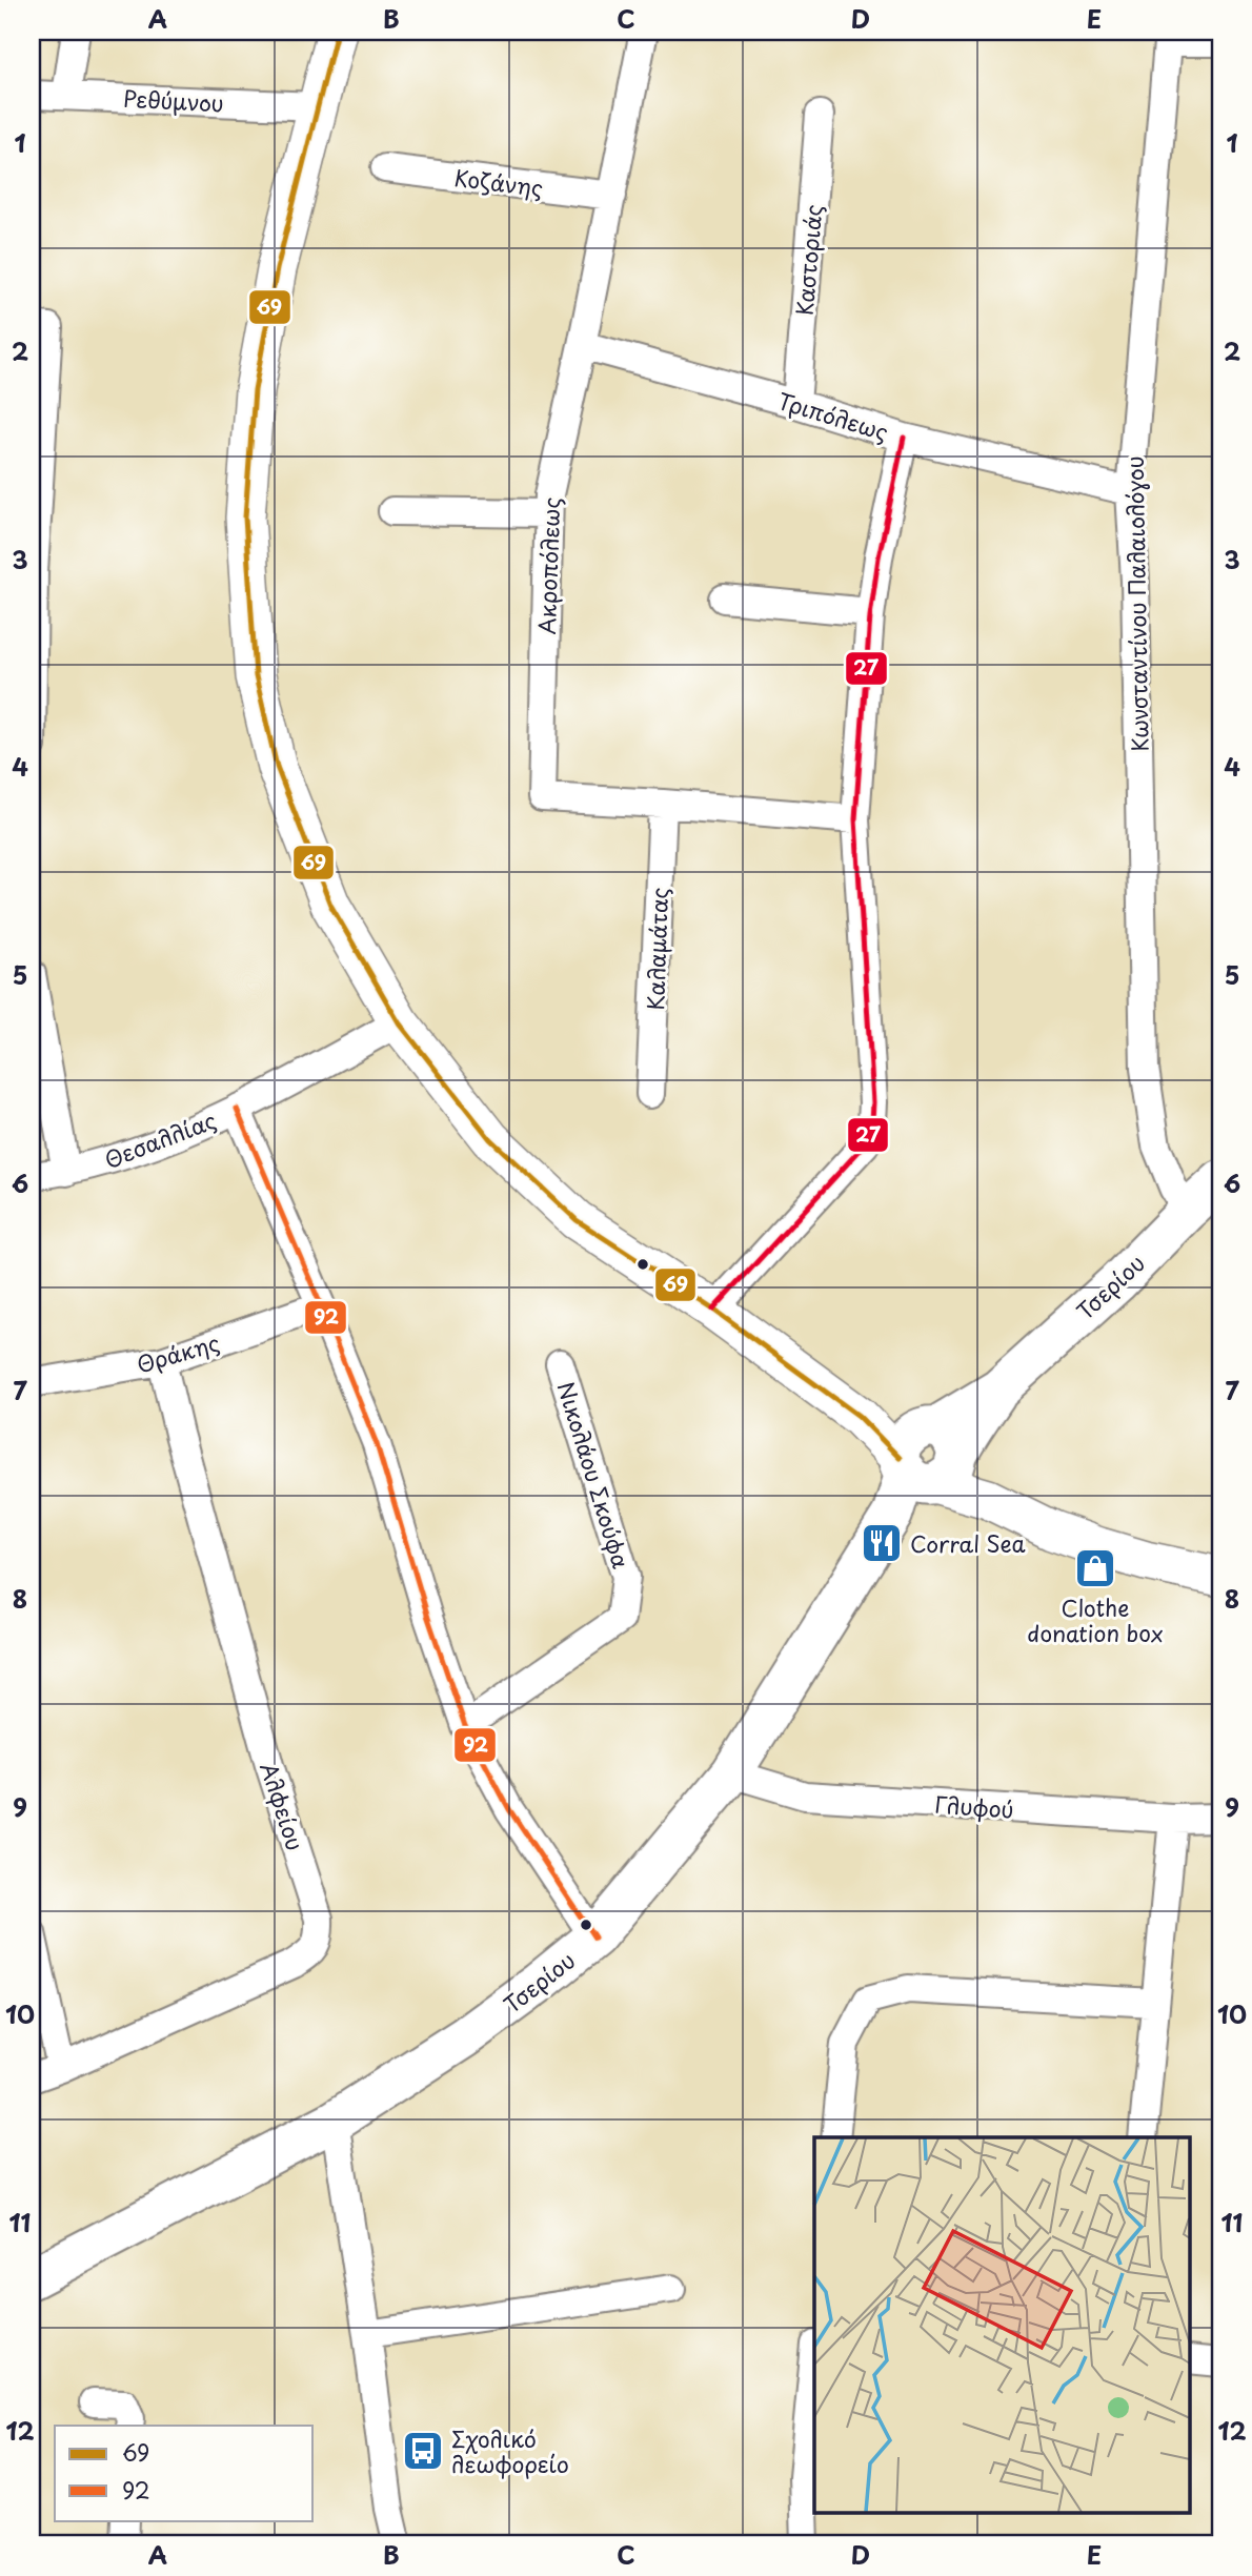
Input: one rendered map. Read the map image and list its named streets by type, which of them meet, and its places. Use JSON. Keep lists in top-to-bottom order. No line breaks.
{"streets":{"main road":["Τσερίου"],"street":["Ρεθύμνου","Κοζάνης","Καστοριάς","Τριπόλεως","Ακροπόλεως","Κωνσταντίνου Παλαιολόγου","Καλαμάτας","Θεσαλλίας","Θράκης","Νικολάου Σκούφα","Αλφείου","Γλυφού"]},"crossings":[["Κοζάνης","Ακροπόλεως"],["Καστοριάς","Τριπόλεως"],["Τριπόλεως","Ακροπόλεως"],["Τριπόλεως","Κωνσταντίνου Παλαιολόγου"],["Ακροπόλεως","Καλαμάτας"],["Κωνσταντίνου Παλαιολόγου","Τσερίου"],["Τσερίου","Γλυφού"],["Θράκης","Αλφείου"]],"places":{"restaurant":["Corral Sea"],"shop":["Clothe donation box"],"bus stop":["Σχολικό λεωφορείο"]},"lines":["transit line 69","transit line 27","transit line 92"],"legend":["69","92"],"grid":{"columns":["A","B","C","D","E"],"rows":["1","2","3","4","5","6","7","8","9","10","11","12"]}}
